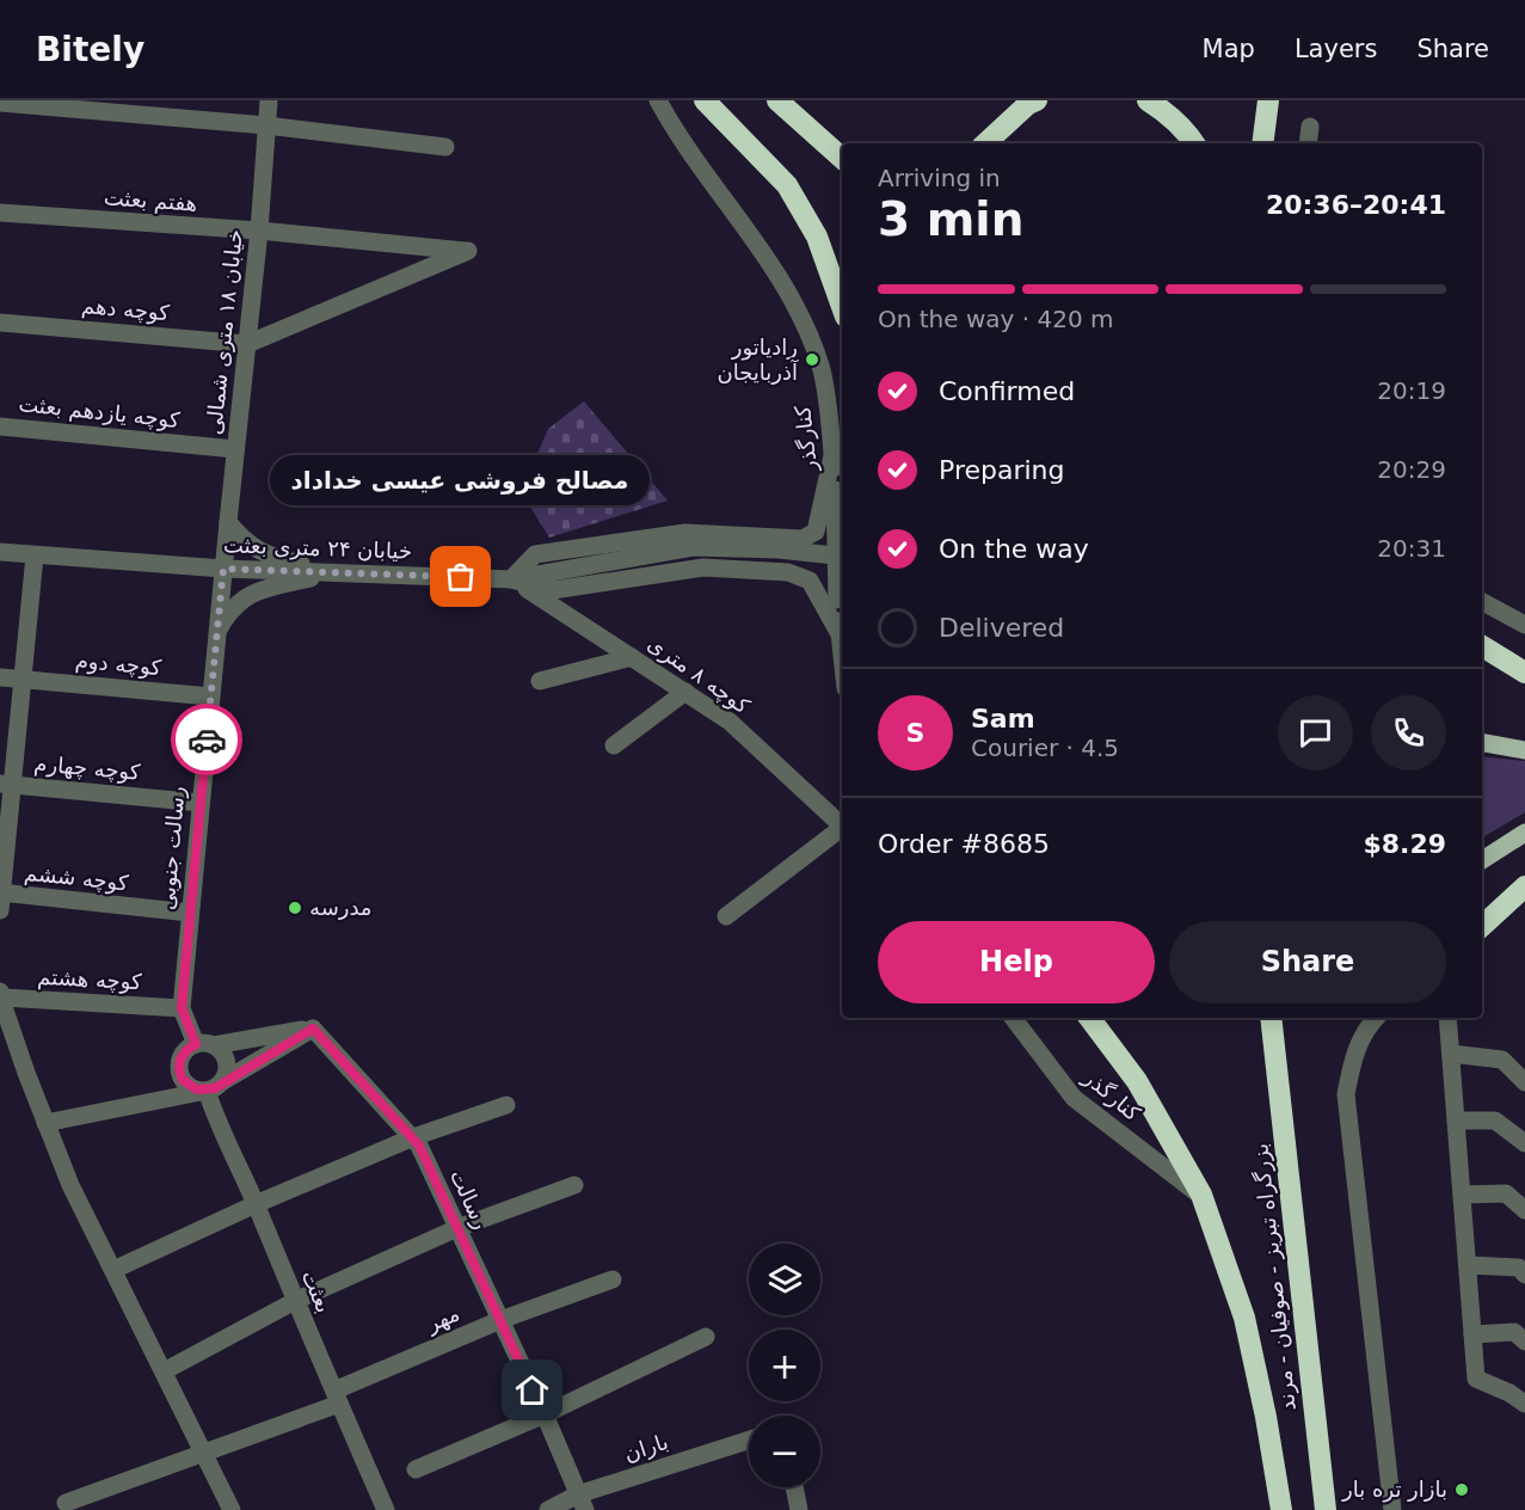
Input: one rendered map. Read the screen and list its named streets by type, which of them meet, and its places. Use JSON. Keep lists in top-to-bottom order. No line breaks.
{"streets":{"highway":["بزرگراه تبریز - صوفیان - مرند"],"street":["هفتم بعثت","کوچه دهم","خیابان ۱۸ متری شمالی","کوچه یازدهم بعثت","کنارگذر","خیابان ۲۴ متری بعثت","کوچه دوم","کوچه ۸ متری","کوچه چهارم","رسالت جنوبی","کوچه ششم","کوچه هشتم","رسالت","بعثت","مهر","باران"]},"crossings":[["هفتم بعثت","کوچه دهم"],["هفتم بعثت","خیابان ۱۸ متری شمالی"],["کوچه دهم","خیابان ۱۸ متری شمالی"],["خیابان ۱۸ متری شمالی","کوچه یازدهم بعثت"],["خیابان ۱۸ متری شمالی","خیابان ۲۴ متری بعثت"],["خیابان ۱۸ متری شمالی","رسالت جنوبی"],["خیابان ۲۴ متری بعثت","کوچه ۸ متری"],["خیابان ۲۴ متری بعثت","رسالت جنوبی"],["کوچه دوم","رسالت جنوبی"],["کوچه چهارم","رسالت جنوبی"],["رسالت جنوبی","کوچه ششم"],["رسالت جنوبی","کوچه هشتم"],["رسالت جنوبی","بعثت"],["رسالت","مهر"],["رسالت","باران"],["بعثت","مهر"]],"places":["رادیاتور آذربایجان","مصالح فروشی عیسی خداداد","مدرسه","بازار تره بار"],"page":{"header":"Bitely","nav":["Map","Layers","Share"],"heading":["3 min","Arriving in","20:36–20:41"],"panel":["Sam","Courier · 4.5","Order #8685","$8.29"],"bar":"On the way · 420 m","list":[["Confirmed","20:19"],["Preparing","20:29"],["On the way","20:31"],"Delivered"],"bubble":"مصالح فروشی عیسی خداداد","round":"S","buttons":["Help","Share"],"map_buttons":["+","−"]}}
